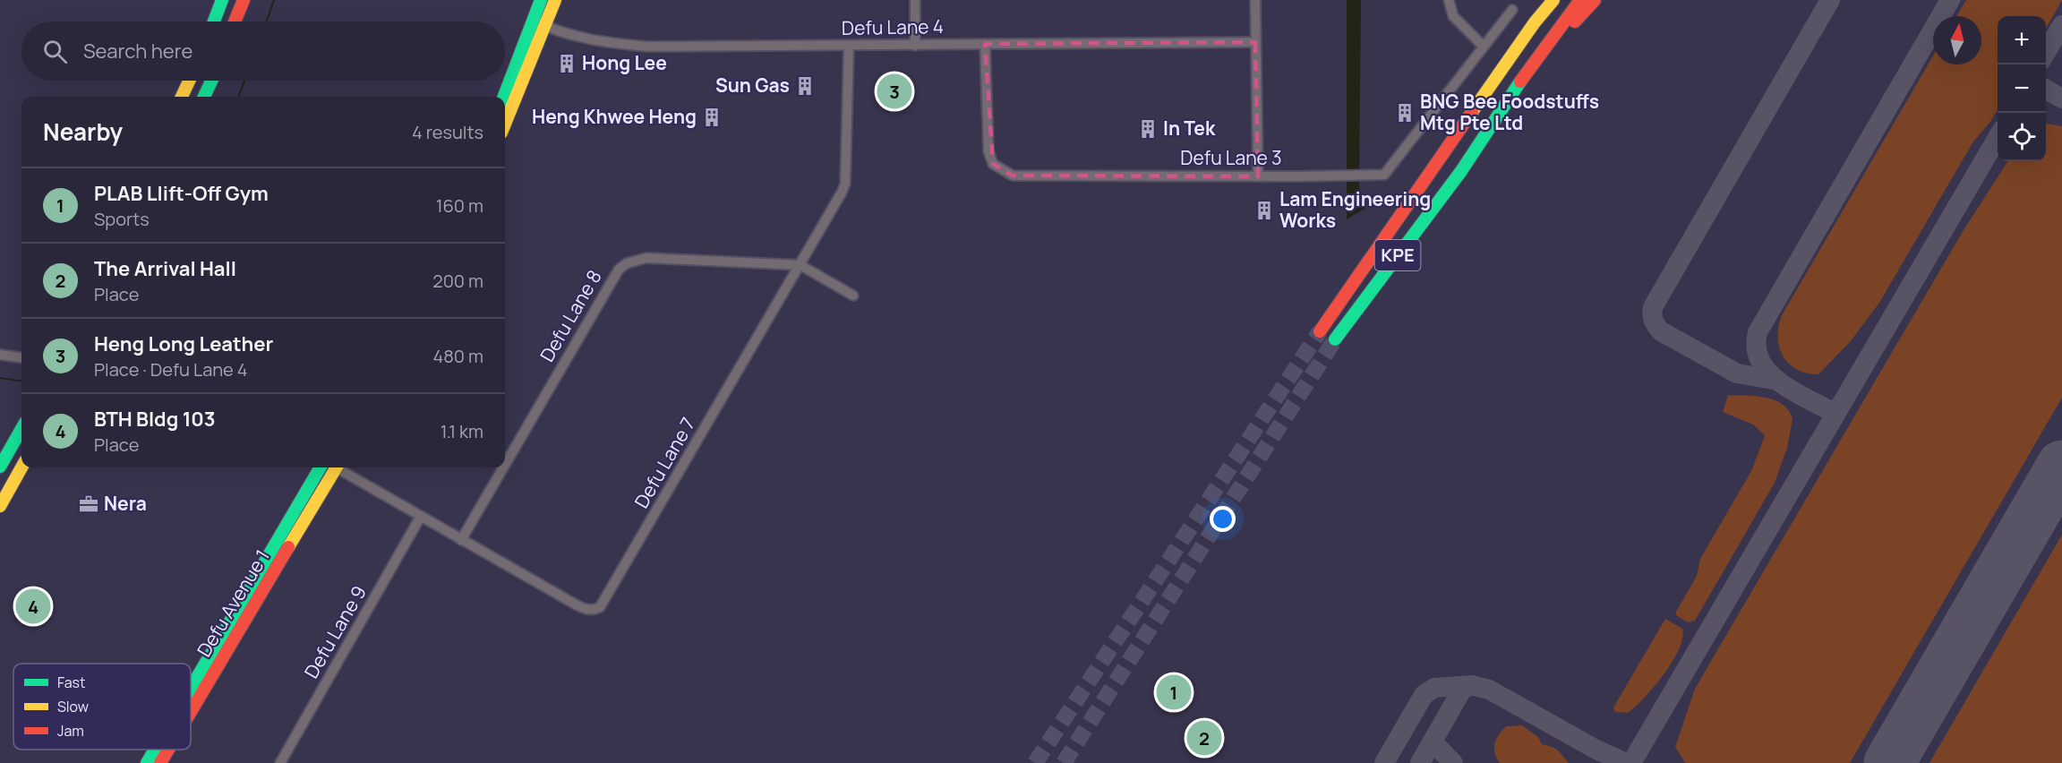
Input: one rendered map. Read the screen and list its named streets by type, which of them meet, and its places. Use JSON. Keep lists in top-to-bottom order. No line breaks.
{"streets":{"main road":["KPE","Defu Avenue 1"],"street":["Defu Lane 4","Defu Lane 3","Defu Lane 8","Defu Lane 7","Defu Lane 9"]},"crossings":[["Defu Lane 4","Defu Lane 3"],["Defu Lane 4","Defu Lane 7"],["Defu Lane 8","Defu Lane 7"],["Defu Lane 7","Defu Lane 9"]],"places":{"building":["Hong Lee","Sun Gas","BNG Bee Foodstuffs Mtg Pte Ltd","Heng Khwee Heng","In Tek","Lam Engineering Works"],"office":["Nera"]},"legend":["Fast","Slow","Jam"],"north":"top","page":{"map_buttons":["+","−"],"search":"Search here","pins":["3","4","1","2"],"heading":["Nearby","4 results"],"list":[{"mark":"1","name":"PLAB LIift-Off Gym","note":"Sports","value":"160 m"},{"mark":"2","name":"The Arrival Hall","note":"Place","value":"200 m"},{"mark":"3","name":"Heng Long Leather","note":"Place · Defu Lane 4","value":"480 m"},{"mark":"4","name":"BTH Bldg 103","note":"Place","value":"1.1 km"}]}}
